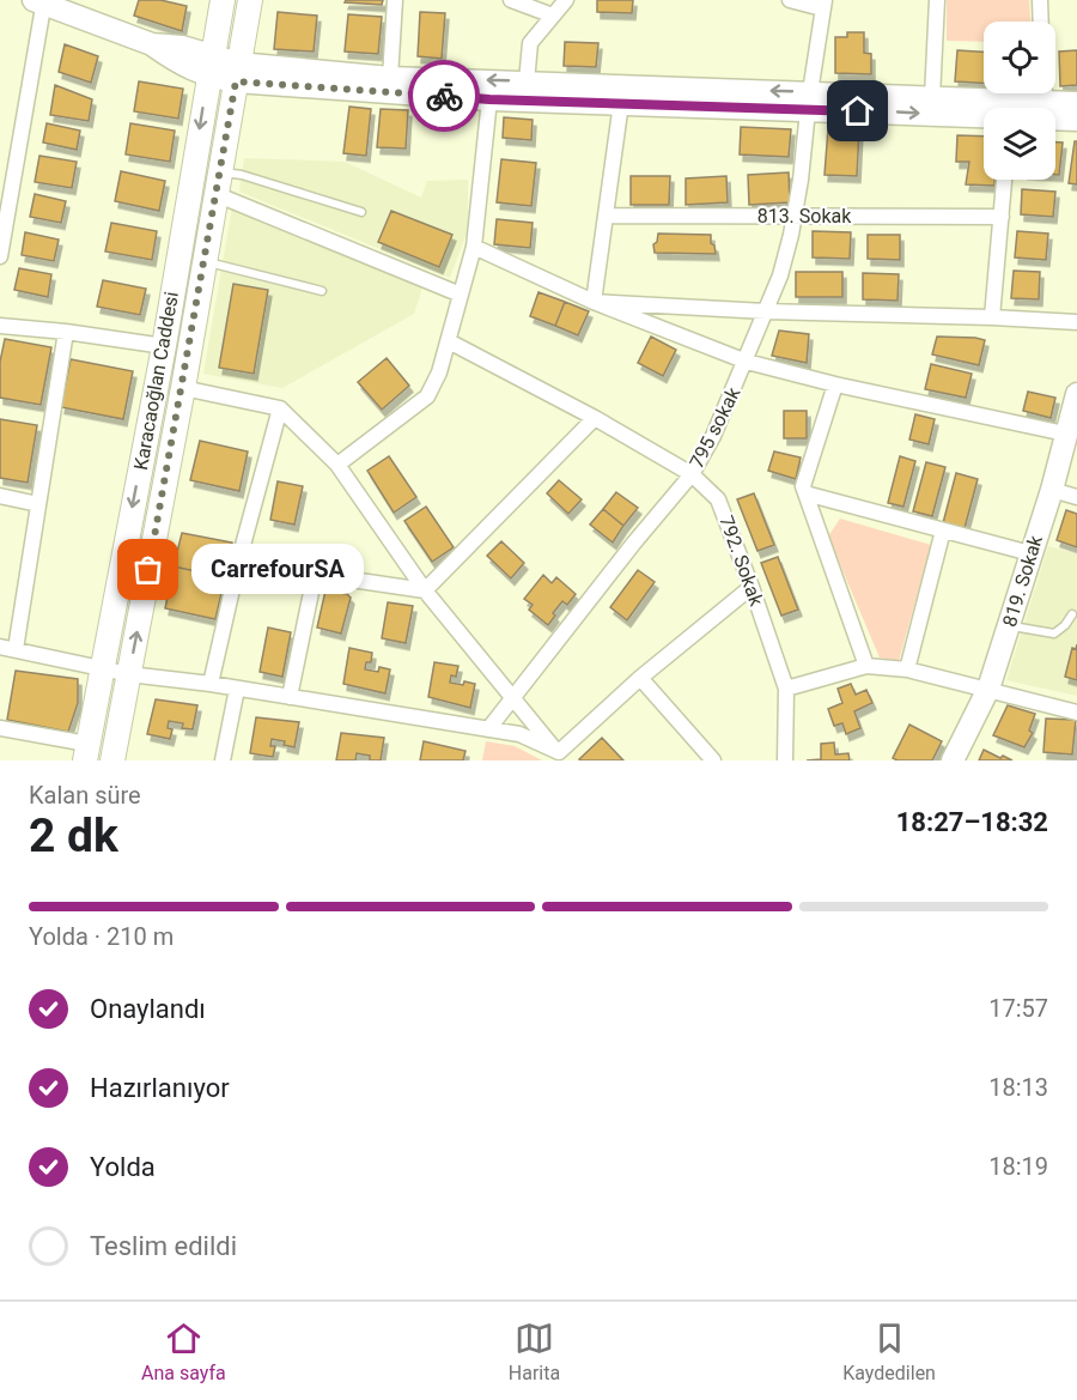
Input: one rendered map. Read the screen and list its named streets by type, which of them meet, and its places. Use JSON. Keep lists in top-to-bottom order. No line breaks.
{"streets":{"main road":["Karacaoğlan Caddesi"],"street":["813. Sokak","795 sokak","792. Sokak","819. Sokak"]},"crossings":[["813. Sokak","795 sokak"],["795 sokak","792. Sokak"]],"places":["CarrefourSA"],"page":{"bubble":"CarrefourSA","heading":["2 dk","Kalan süre","18:27–18:32"],"bar":"Yolda · 210 m","list":[["Onaylandı","17:57"],["Hazırlanıyor","18:13"],["Yolda","18:19"],"Teslim edildi"],"tabs":["Ana sayfa","Harita","Kaydedilen"]}}
